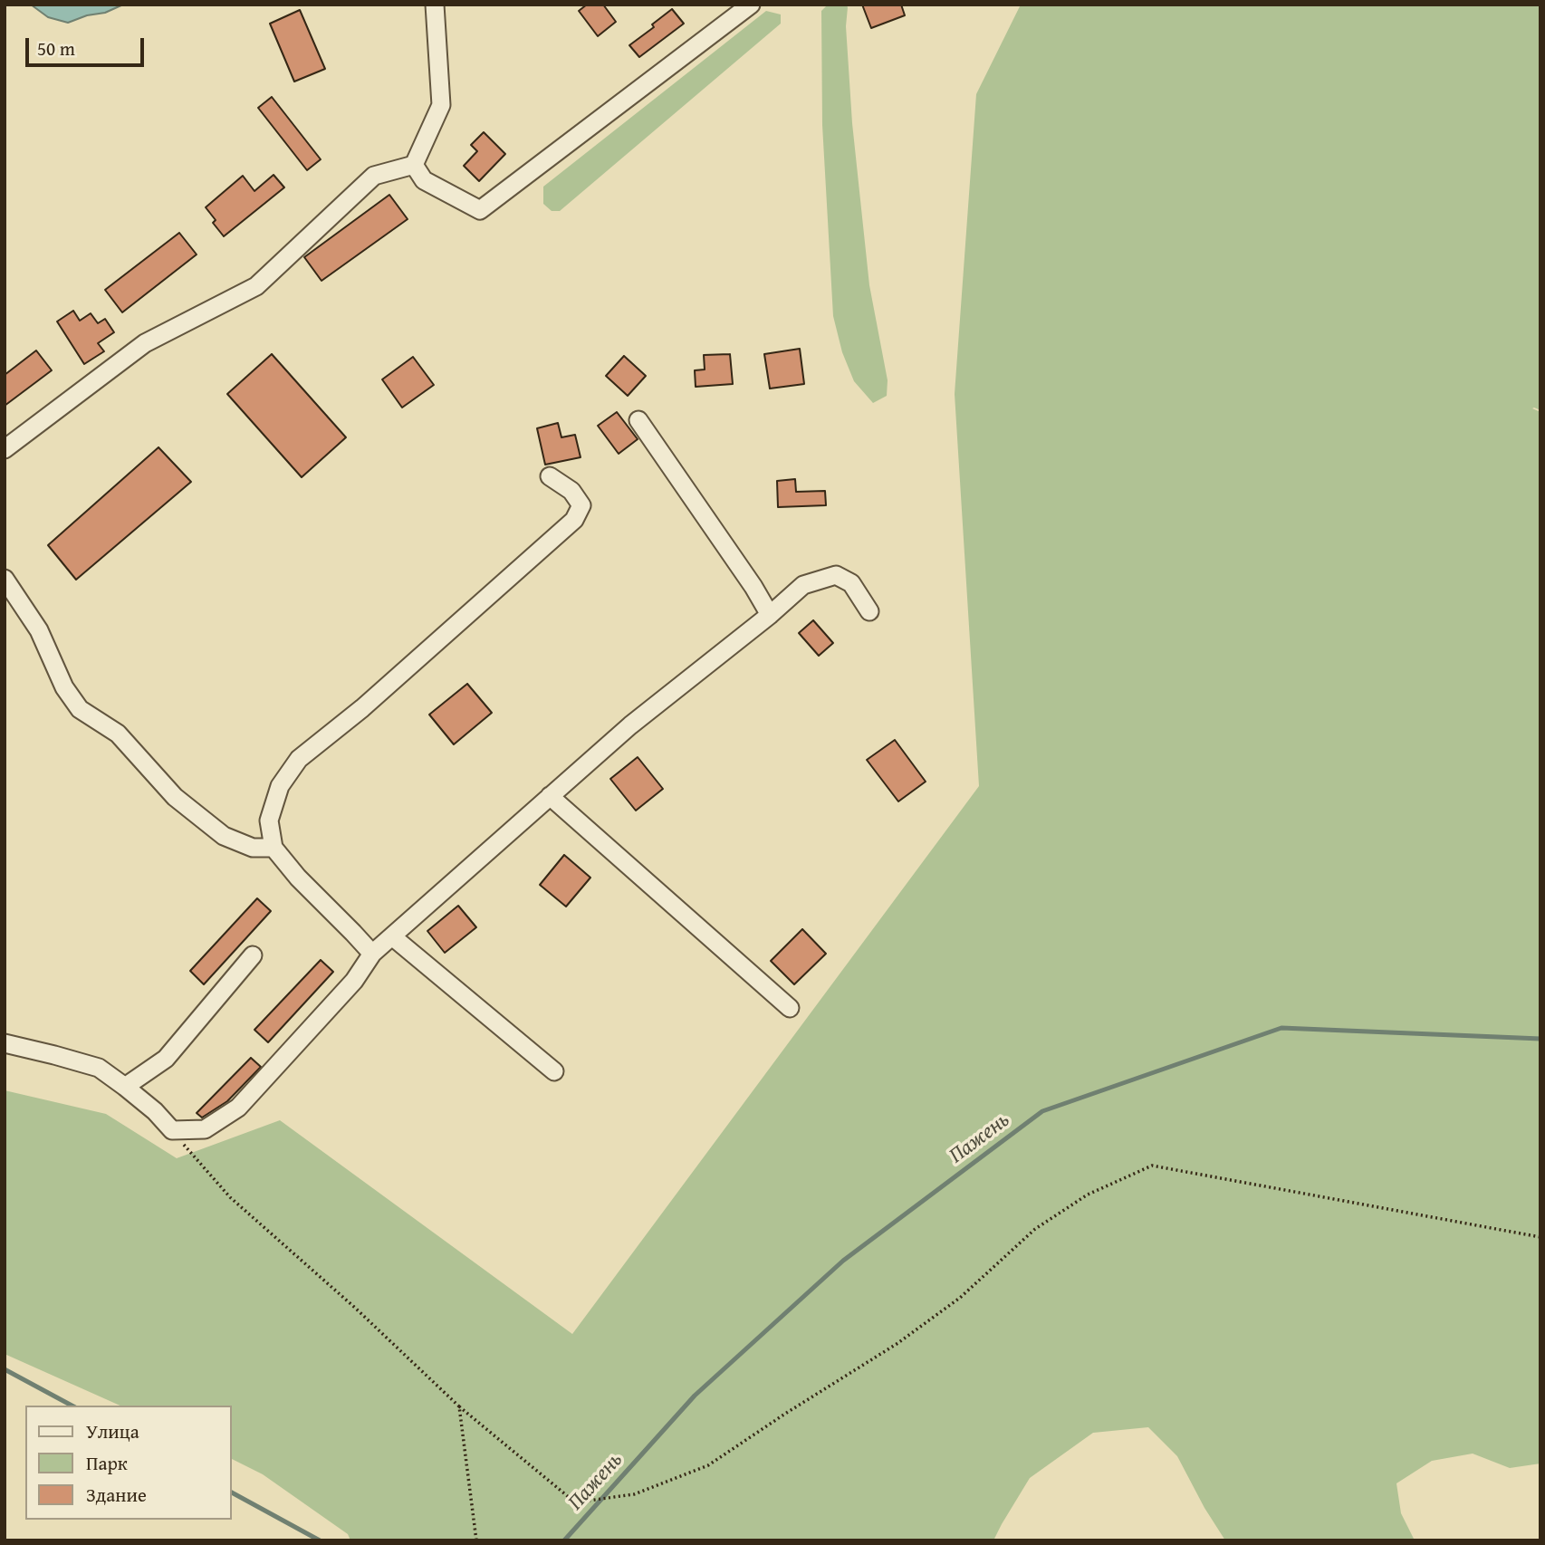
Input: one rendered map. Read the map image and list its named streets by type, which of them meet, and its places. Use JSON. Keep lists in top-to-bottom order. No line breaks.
{"water":["Пажень"],"legend":["Улица","Парк","Здание"],"scale_bar":"50 m"}
